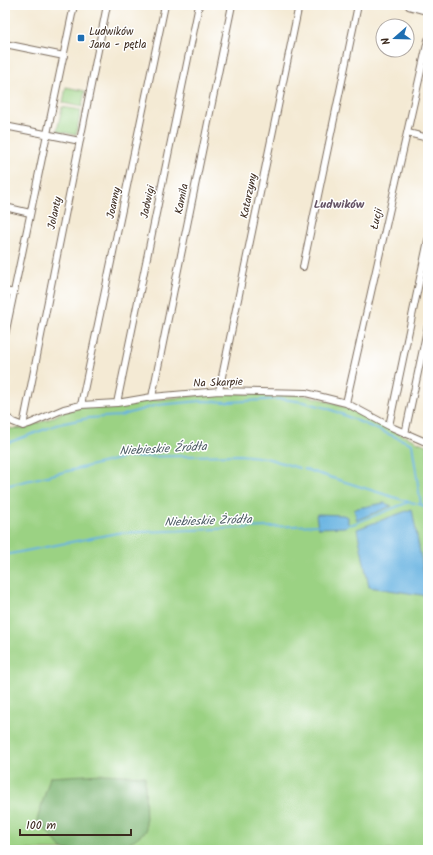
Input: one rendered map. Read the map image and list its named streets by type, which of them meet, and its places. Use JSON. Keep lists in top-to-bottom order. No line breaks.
{"streets":{"street":["Katarzyny","Kamila","Jadwigi","Joanny","Jolanty","Łucji","Na Skarpie"]},"crossings":[["Katarzyny","Na Skarpie"],["Kamila","Na Skarpie"],["Jadwigi","Na Skarpie"],["Joanny","Na Skarpie"],["Jolanty","Na Skarpie"],["Łucji","Na Skarpie"]],"districts":["Ludwików"],"water":["Niebieskie Źródła","Niebieskie Żródła"],"places":{"transit":["Ludwików Jana - pętla"]},"scale_bar":"100 m","north":"left"}
